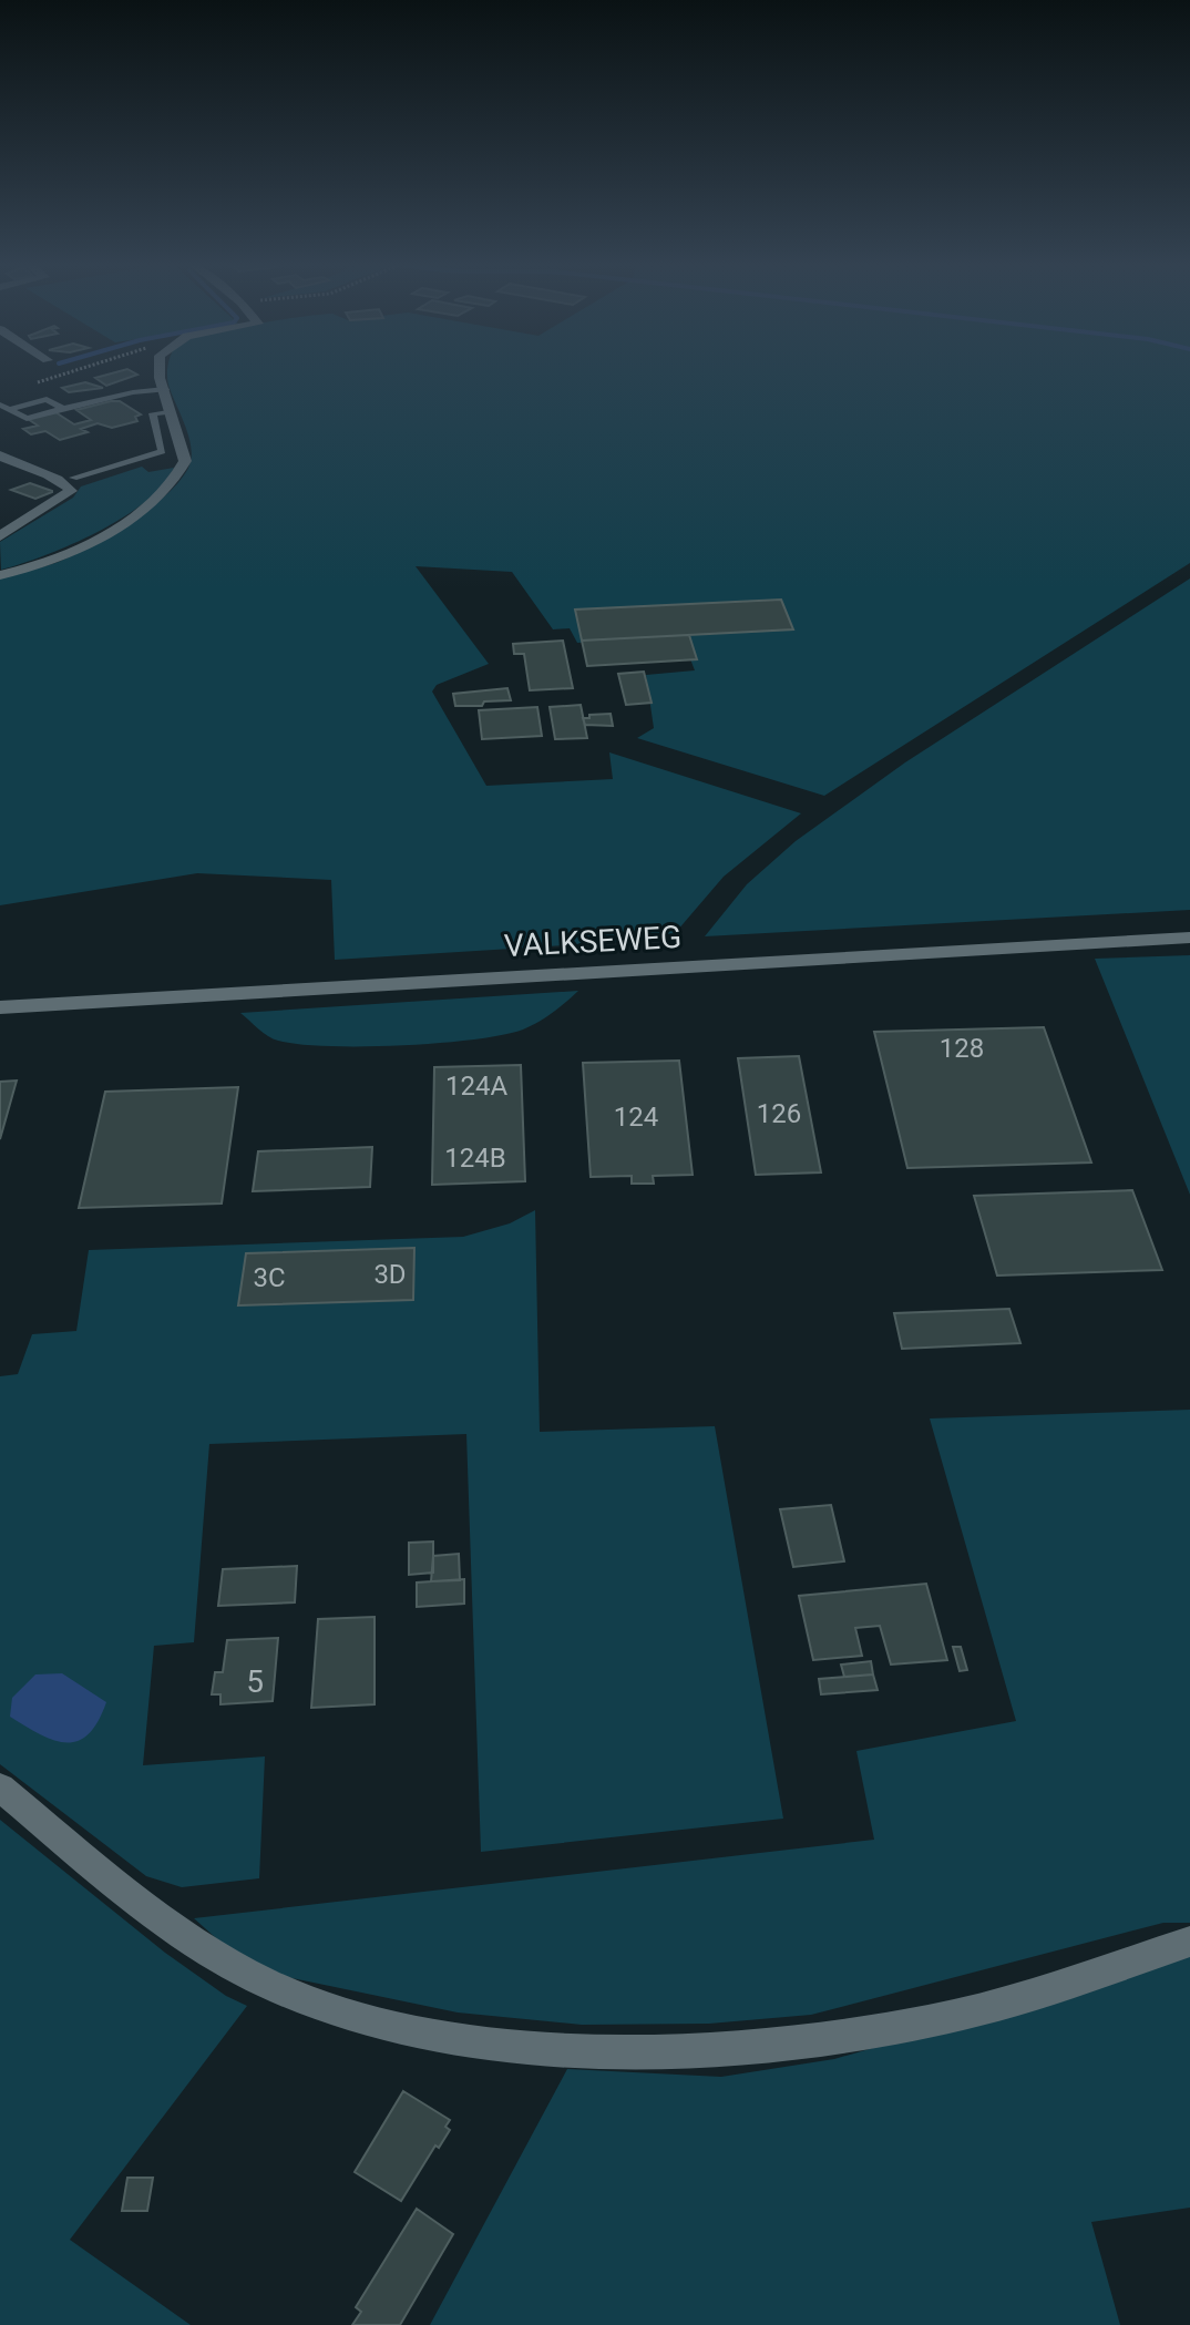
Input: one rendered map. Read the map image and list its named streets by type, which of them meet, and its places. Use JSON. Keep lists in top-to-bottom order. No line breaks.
{"streets":{"street":["VALKSEWEG"]},"house_numbers":["128","124A","126","124","124B","3D","3C","5"]}
